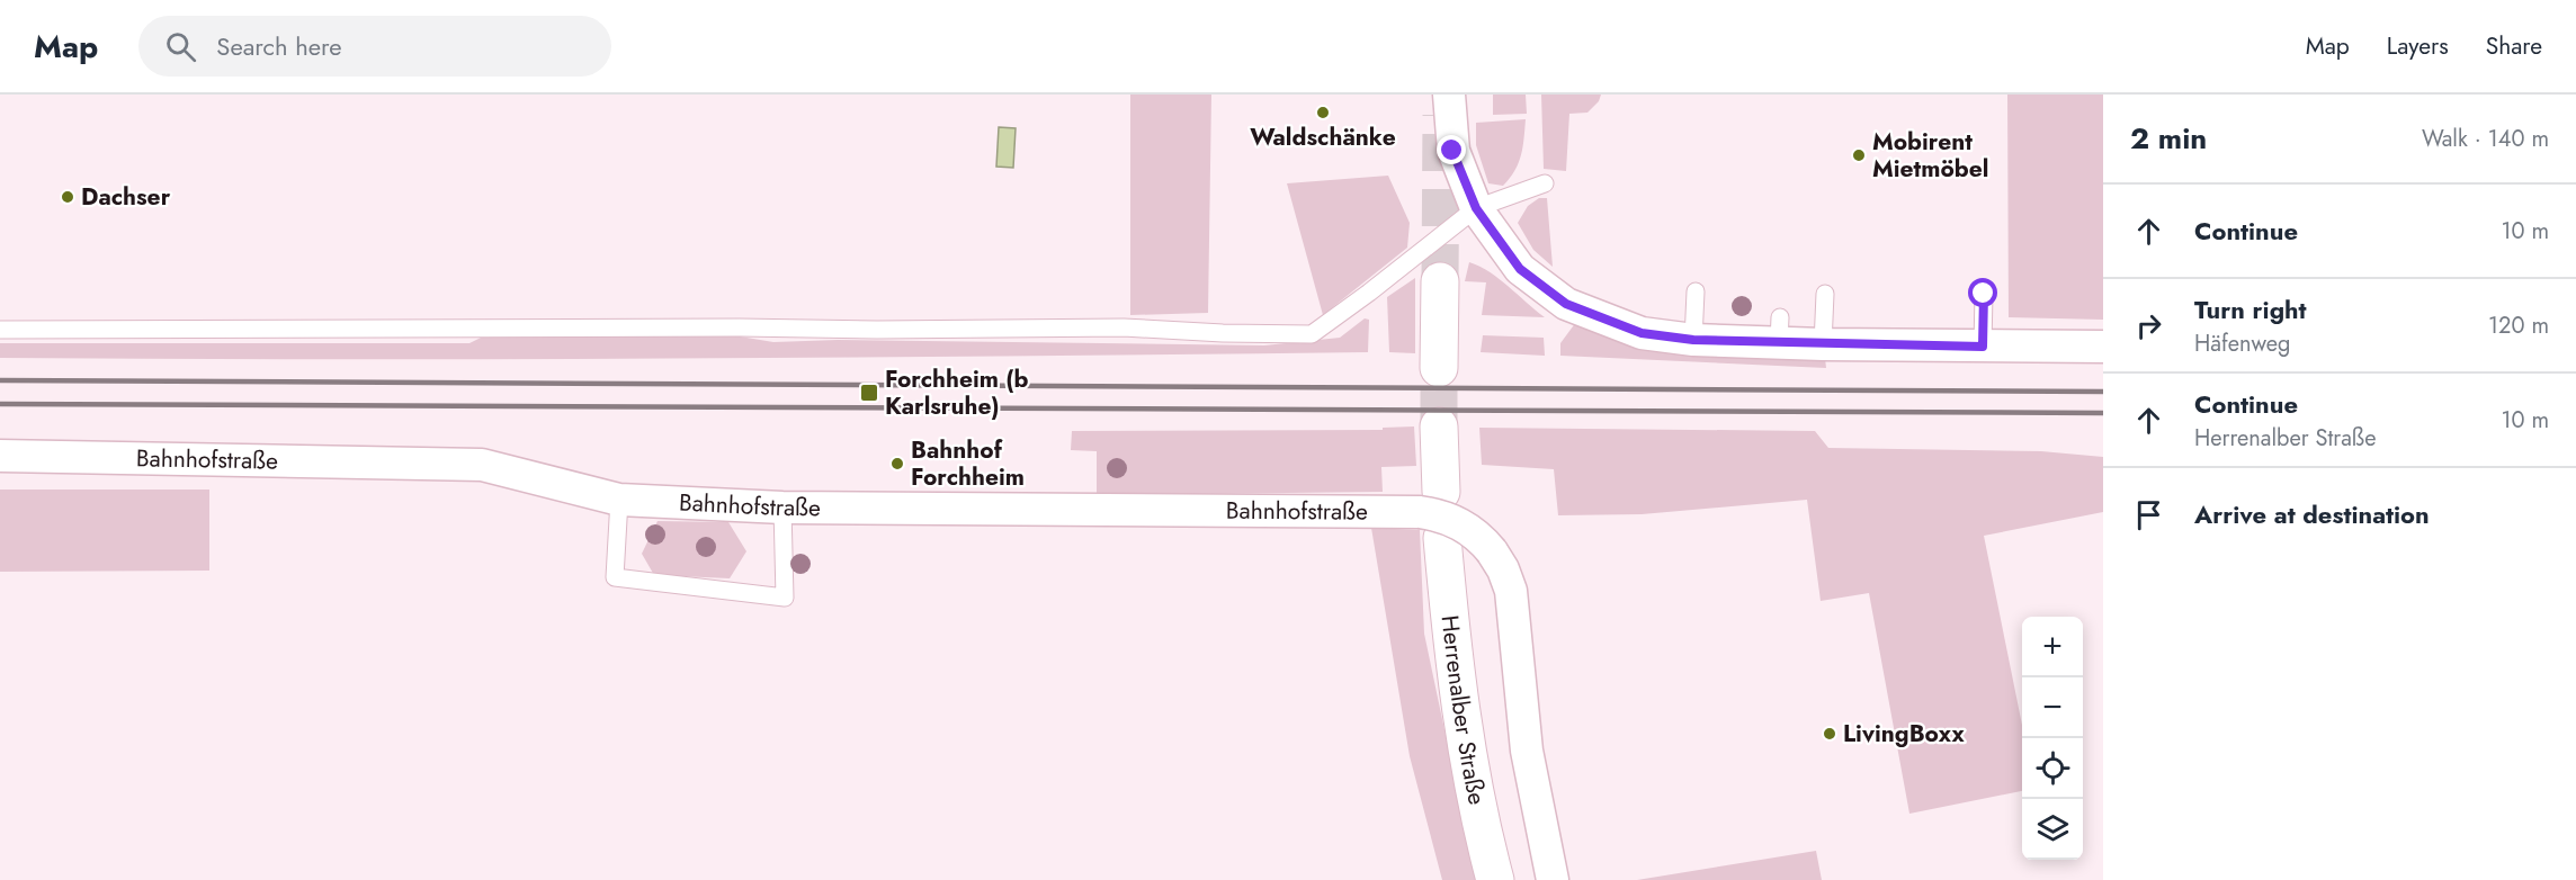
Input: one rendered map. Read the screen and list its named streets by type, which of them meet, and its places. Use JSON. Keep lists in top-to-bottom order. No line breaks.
{"streets":{"main road":["Herrenalber Straße"],"street":["Bahnhofstraße"]},"crossings":[["Bahnhofstraße","Herrenalber Straße"]],"places":{"other":["Waldschänke","Mobirent Mietmöbel","Dachser","Bahnhof Forchheim","LivingBoxx"],"transit":["Forchheim (b Karlsruhe)"]},"page":{"header":"Map","search":"Search here","nav":["Map","Layers","Share"],"heading":["2 min","Walk · 140 m"],"list":[["Continue","10 m"],["Turn right","Häfenweg","120 m"],["Continue","Herrenalber Straße","10 m"],"Arrive at destination"],"map_buttons":["+","−"]}}
